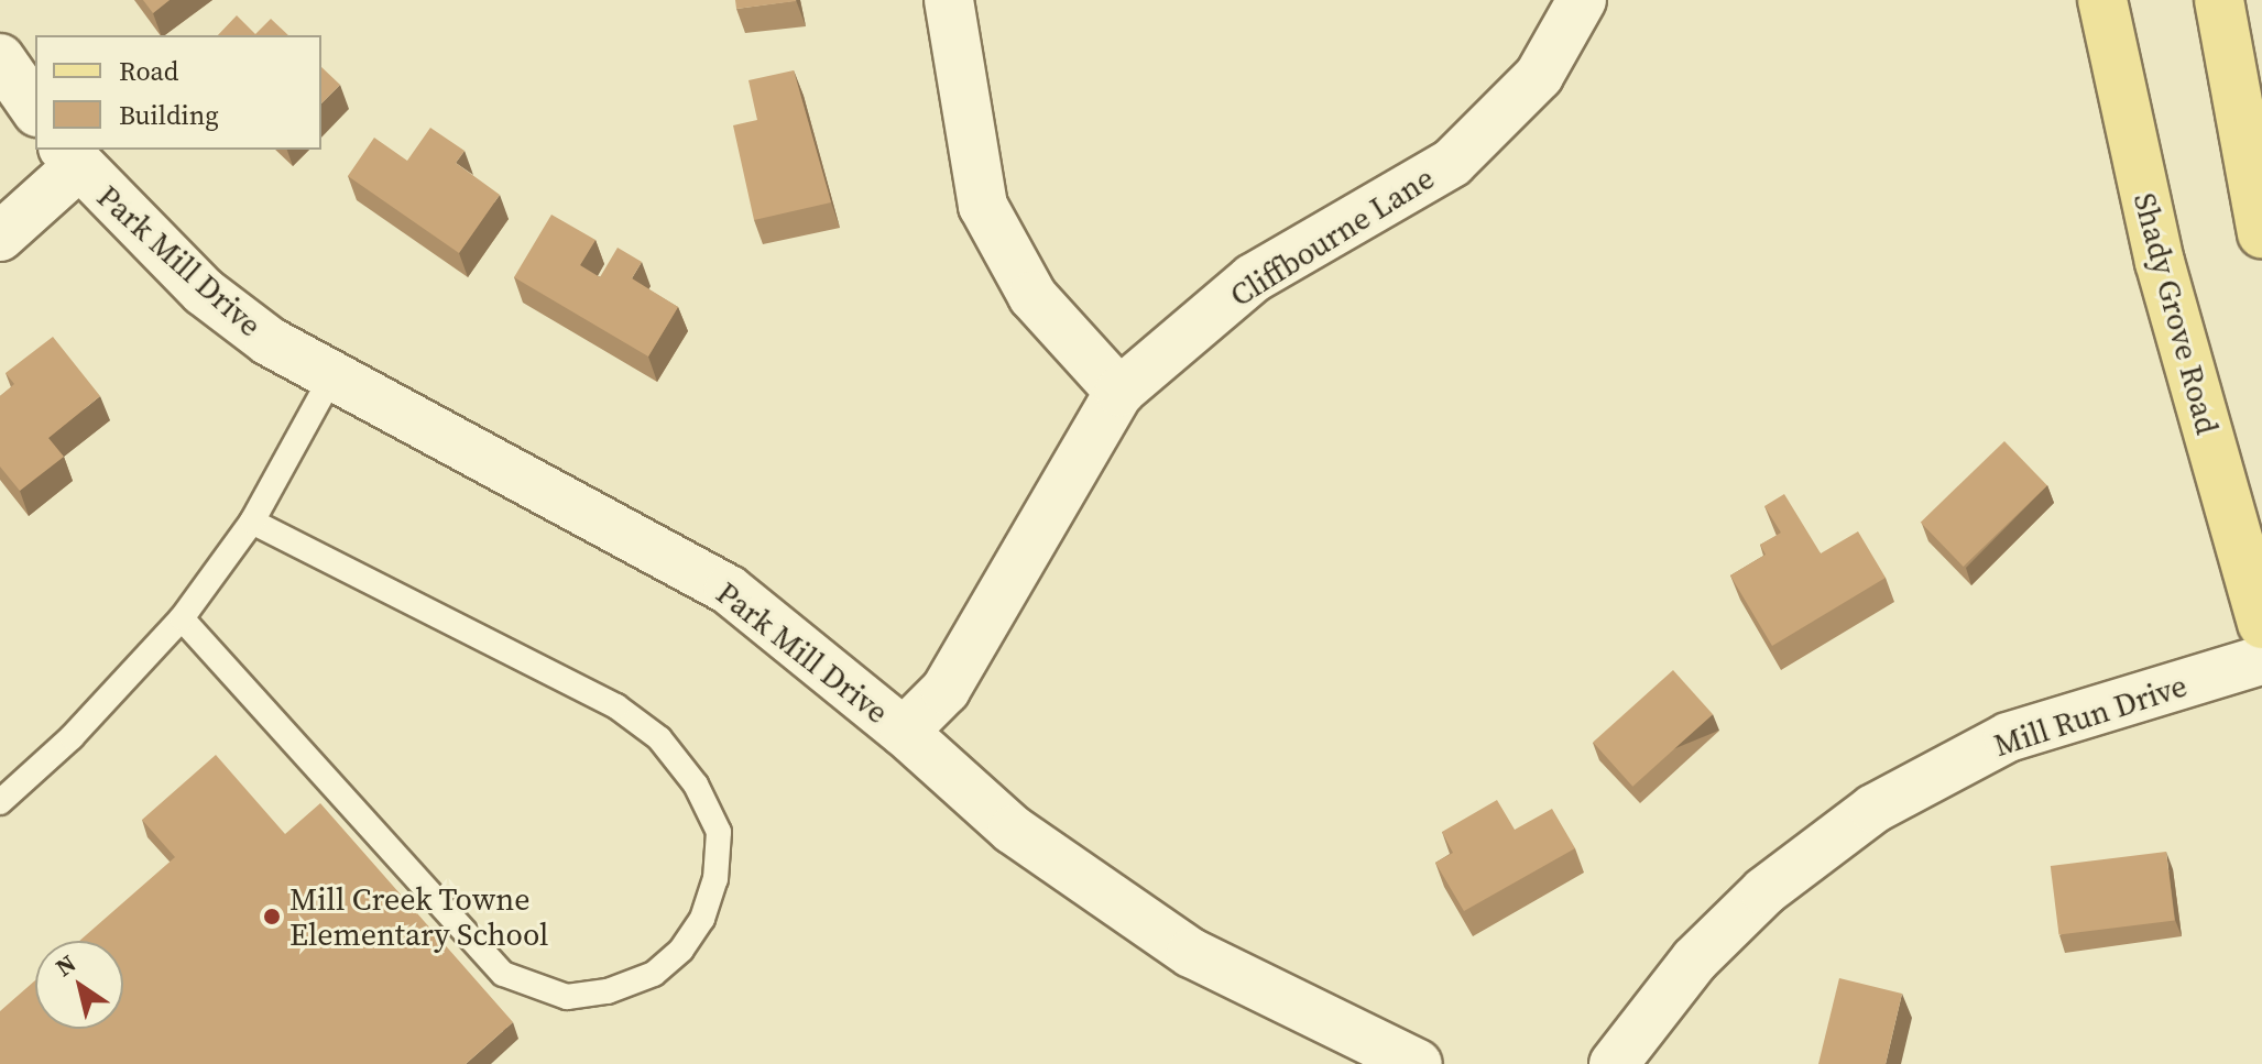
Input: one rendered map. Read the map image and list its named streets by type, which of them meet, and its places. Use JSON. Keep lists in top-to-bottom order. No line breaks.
{"streets":{"main road":["Shady Grove Road"],"street":["Cliffbourne Lane","Park Mill Drive","Mill Run Drive"]},"crossings":[["Cliffbourne Lane","Park Mill Drive"]],"places":["Mill Creek Towne Elementary School"],"legend":["Road","Building"],"north":"top left"}
